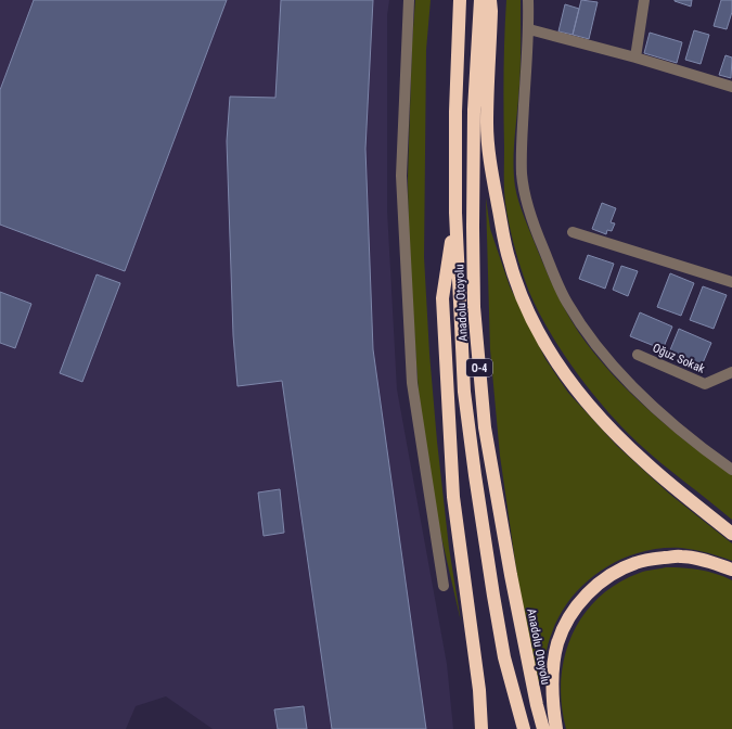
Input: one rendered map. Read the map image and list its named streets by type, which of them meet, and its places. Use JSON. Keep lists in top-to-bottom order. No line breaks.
{"streets":{"highway":["Anadolu Otoyolu","O-4"],"street":["Oğuz Sokak"]}}
